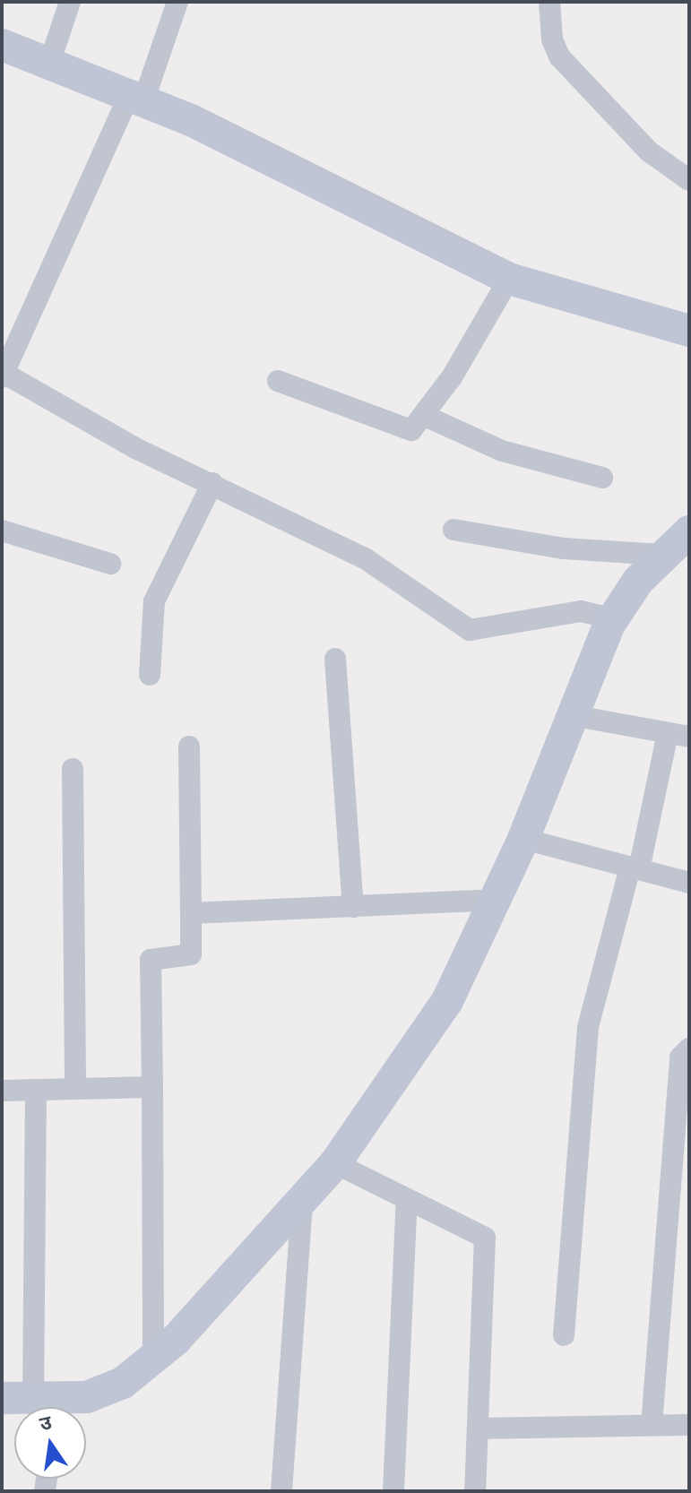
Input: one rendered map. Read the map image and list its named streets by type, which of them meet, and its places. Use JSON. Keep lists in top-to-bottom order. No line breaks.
{"north":"top"}
